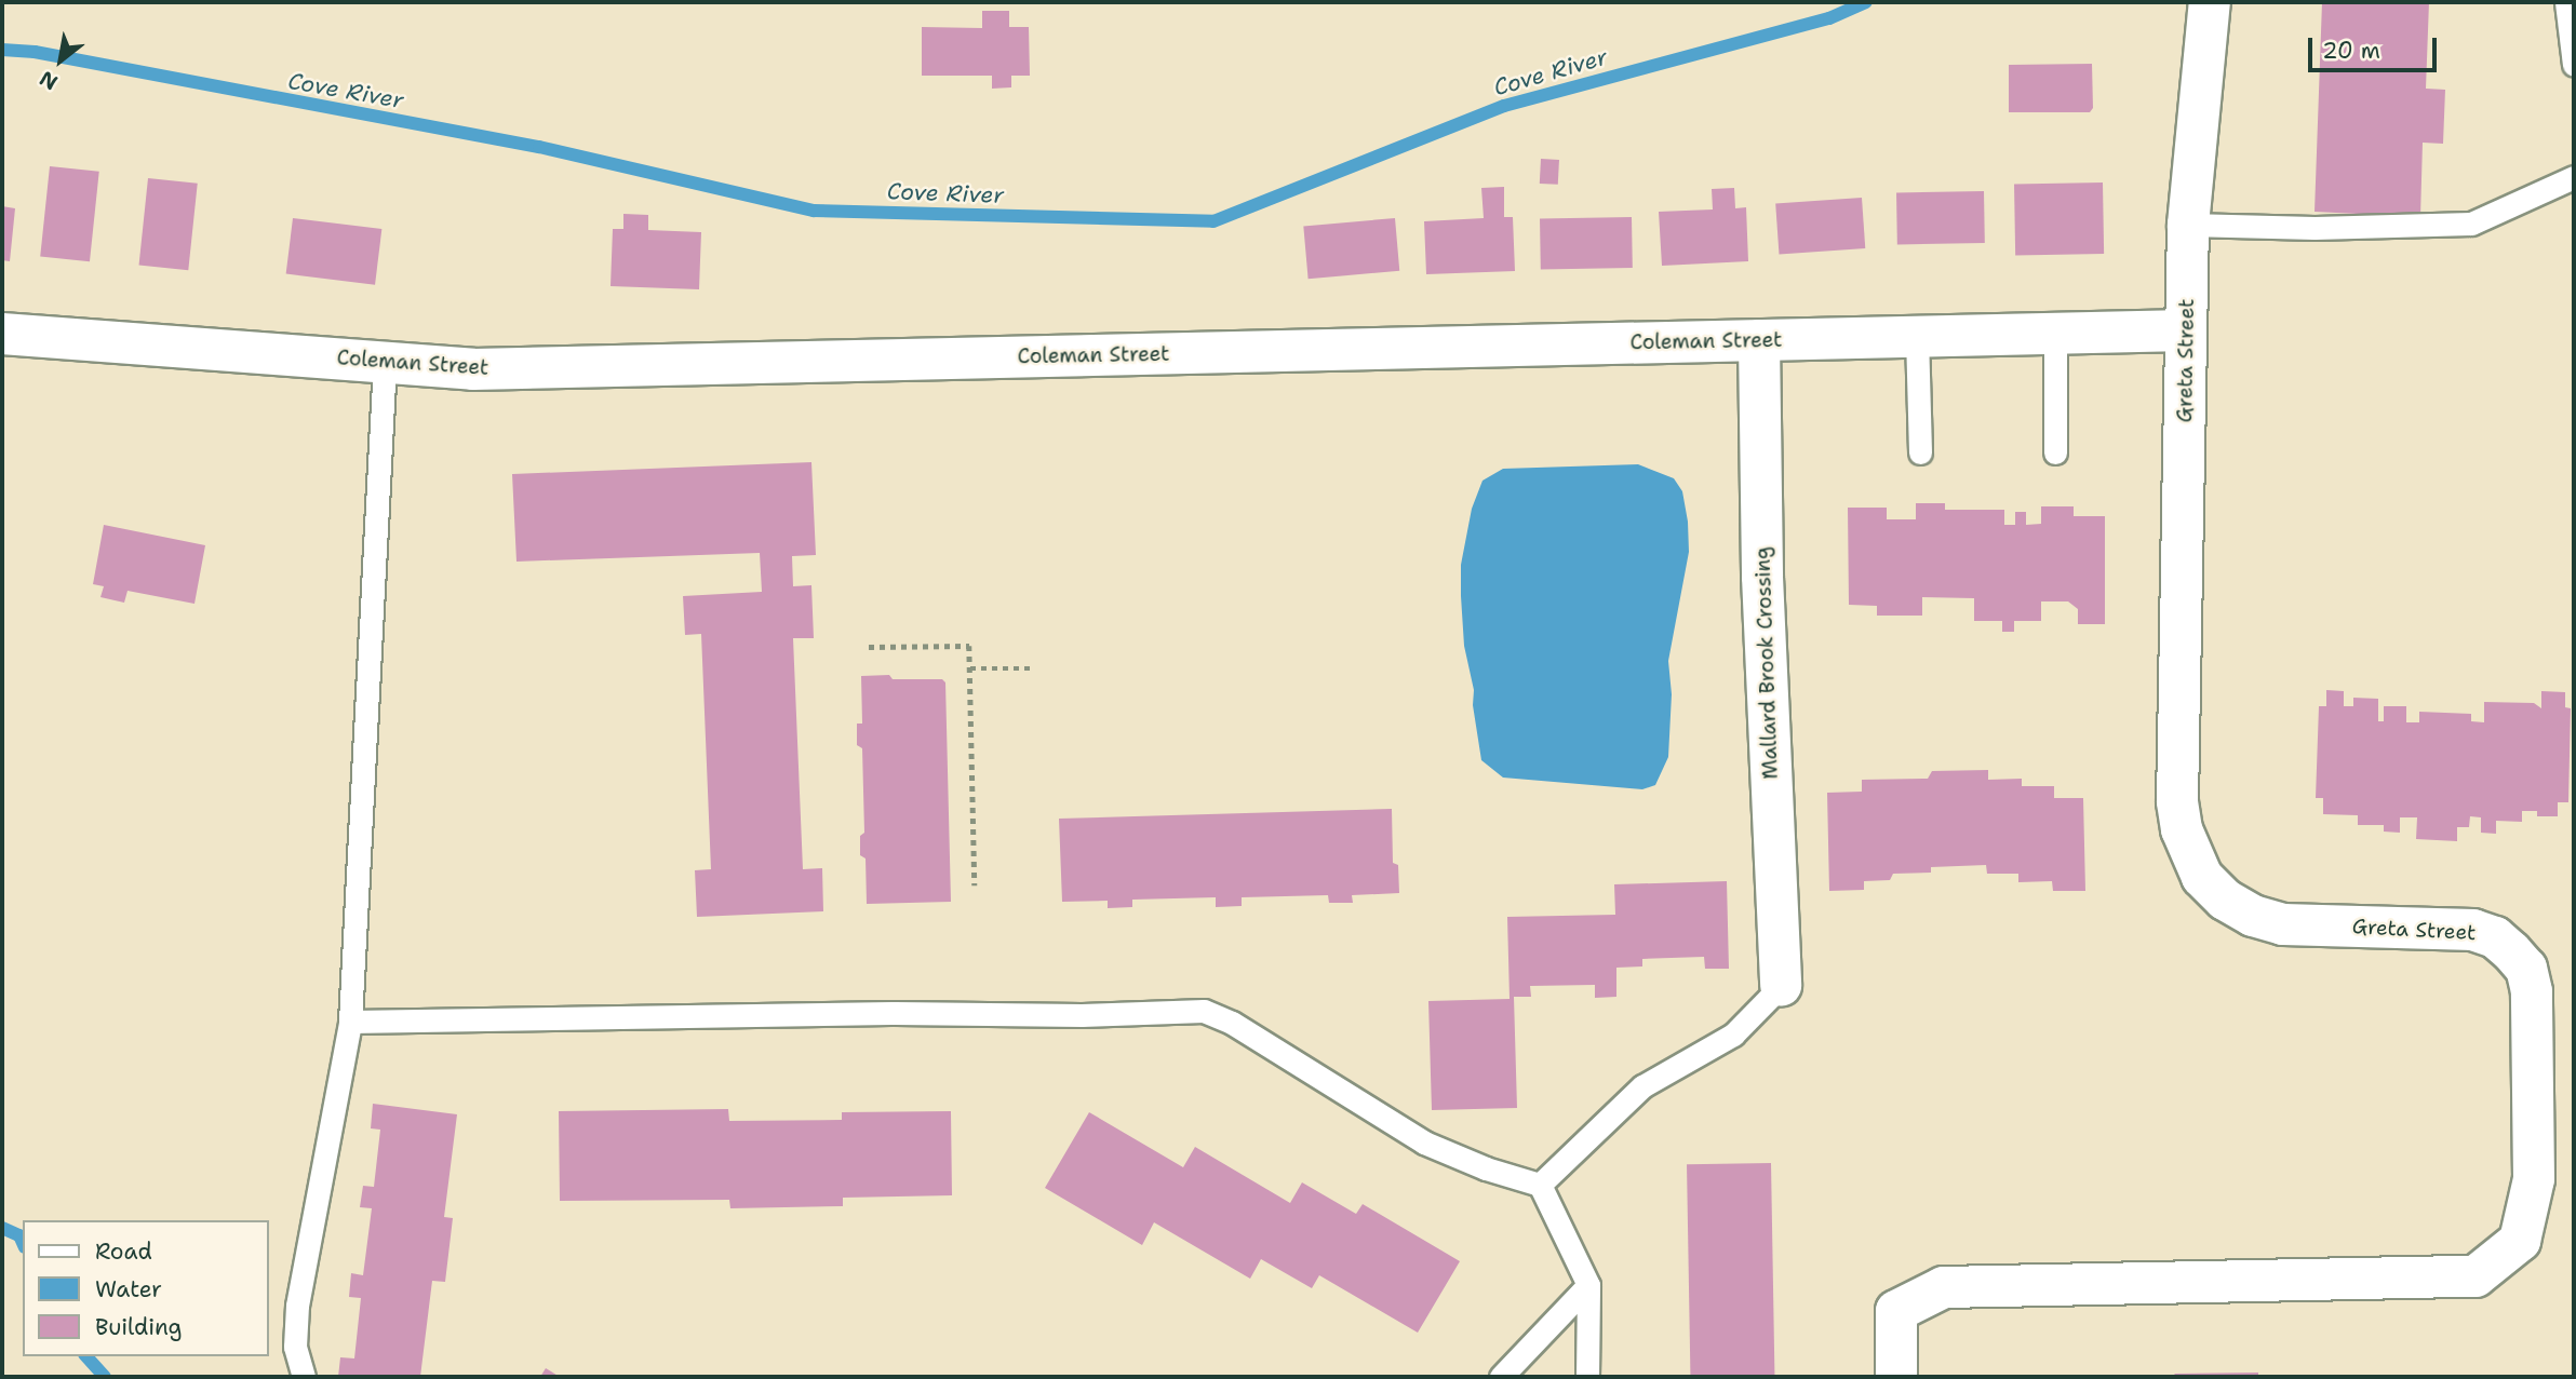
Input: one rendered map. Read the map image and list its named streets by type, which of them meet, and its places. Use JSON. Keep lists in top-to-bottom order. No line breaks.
{"streets":{"street":["Coleman Street","Greta Street","Mallard Brook Crossing"]},"crossings":[["Coleman Street","Greta Street"],["Coleman Street","Mallard Brook Crossing"]],"water":["Cove River"],"legend":["Road","Water","Building"],"scale_bar":"20 m","north":"bottom left"}
